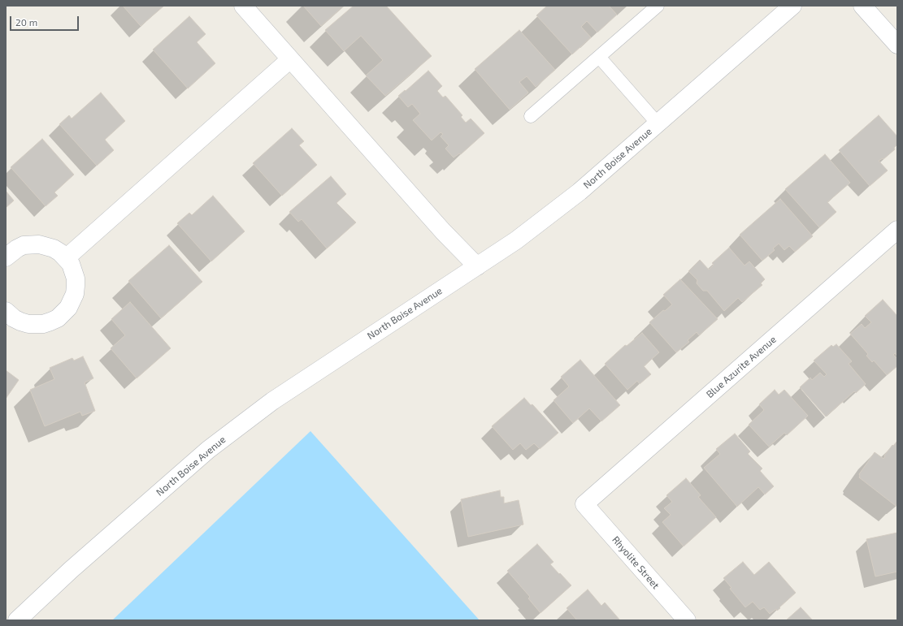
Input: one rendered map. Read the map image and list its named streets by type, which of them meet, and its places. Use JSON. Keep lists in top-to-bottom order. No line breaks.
{"streets":{"street":["North Boise Avenue","Blue Azurite Avenue","Rhyolite Street"]},"crossings":[["Blue Azurite Avenue","Rhyolite Street"]],"scale_bar":"20 m"}
